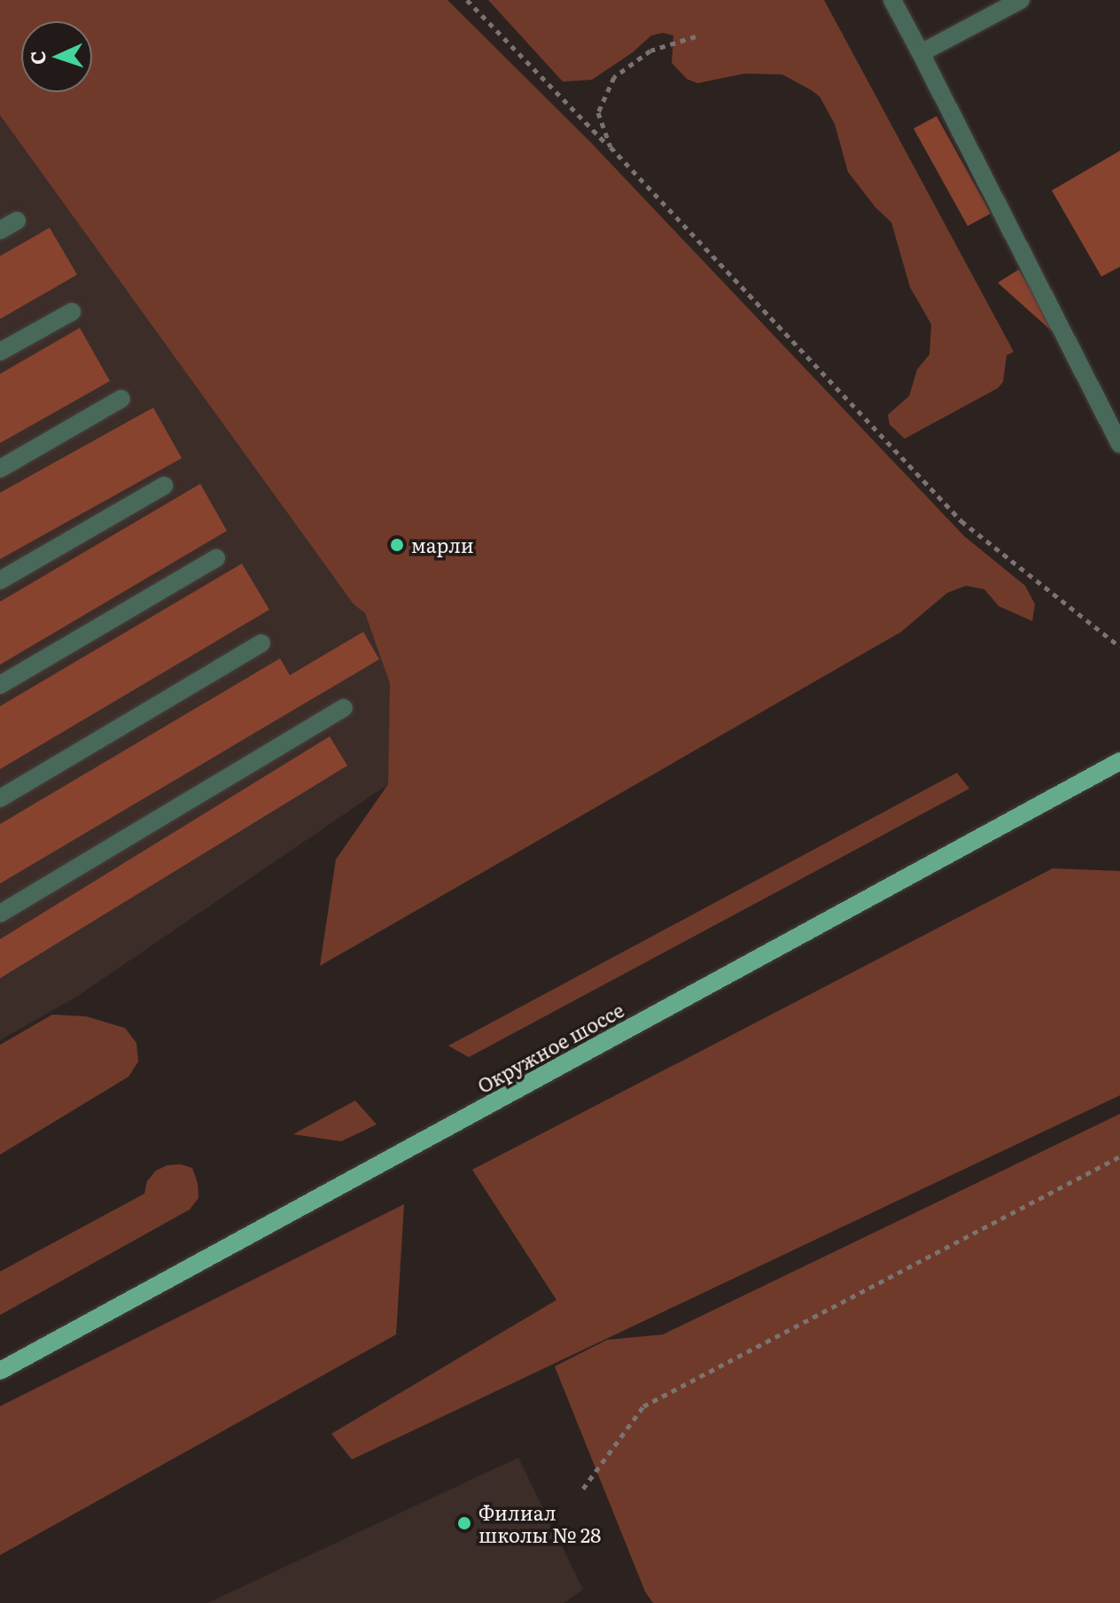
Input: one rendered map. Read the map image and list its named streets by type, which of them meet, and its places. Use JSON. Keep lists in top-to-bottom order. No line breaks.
{"streets":{"main road":["Окружное шоссе"]},"places":["марли","Филиал школы № 28"],"north":"left"}
